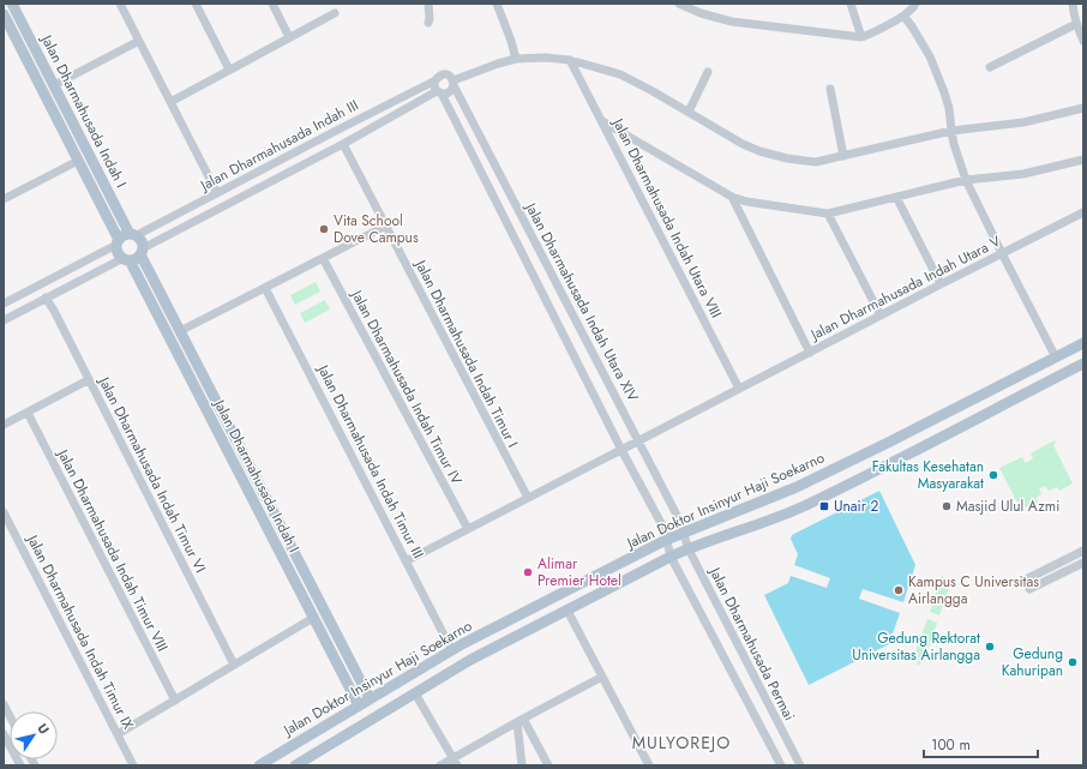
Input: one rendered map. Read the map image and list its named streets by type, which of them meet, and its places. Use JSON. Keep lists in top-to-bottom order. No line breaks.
{"streets":{"main road":["Jalan Dharmahusada Indah I","Jalan Doktor Insinyur Haji Soekarno"],"street":["Jalan Dharmahusada Indah III","Jalan Dharmahusada Indah Utara VIII","Jalan Dharmahusada Indah Utara V","Jalan Dharmahusada Indah Utara XIV","Jalan Dharmahusada Indah Timur I","Jalan Dharmahusada Indah Timur IV","Jalan Dharmahusada Indah Timur III","Jalan Dharmahusada Indah Timur VI","Jalan Dharmahusada Indah Timur VIII","Jalan Dharmahusada Indah Timur IX","Jalan Dharmahusada Permai"]},"crossings":[["Jalan Dharmahusada Indah I","Jalan Dharmahusada Indah III"],["Jalan Dharmahusada Indah I","Jalan Doktor Insinyur Haji Soekarno"],["Jalan Dharmahusada Indah III","Jalan Dharmahusada Indah Utara XIV"],["Jalan Dharmahusada Indah III","Jalan Dharmahusada Indah Timur I"],["Jalan Dharmahusada Indah Utara VIII","Jalan Dharmahusada Indah Utara V"],["Jalan Dharmahusada Indah Utara V","Jalan Dharmahusada Indah Utara XIV"],["Jalan Dharmahusada Indah Utara V","Jalan Dharmahusada Indah Timur I"],["Jalan Dharmahusada Indah Utara V","Jalan Dharmahusada Indah Timur IV"],["Jalan Dharmahusada Indah Utara V","Jalan Dharmahusada Indah Timur III"],["Jalan Dharmahusada Indah Utara XIV","Jalan Doktor Insinyur Haji Soekarno"],["Jalan Dharmahusada Indah Utara XIV","Jalan Dharmahusada Permai"],["Jalan Dharmahusada Indah Timur III","Jalan Doktor Insinyur Haji Soekarno"],["Jalan Doktor Insinyur Haji Soekarno","Jalan Dharmahusada Permai"]],"districts":["MULYOREJO"],"places":{"other":["Vita School Dove Campus","Fakultas Kesehatan Masyarakat","Masjid Ulul Azmi","Alimar Premier Hotel","Kampus C Universitas Airlangga","Gedung Rektorat Universitas Airlangga","Gedung Kahuripan"],"transit":["Unair 2"]},"scale_bar":"100 m","north":"top right"}
